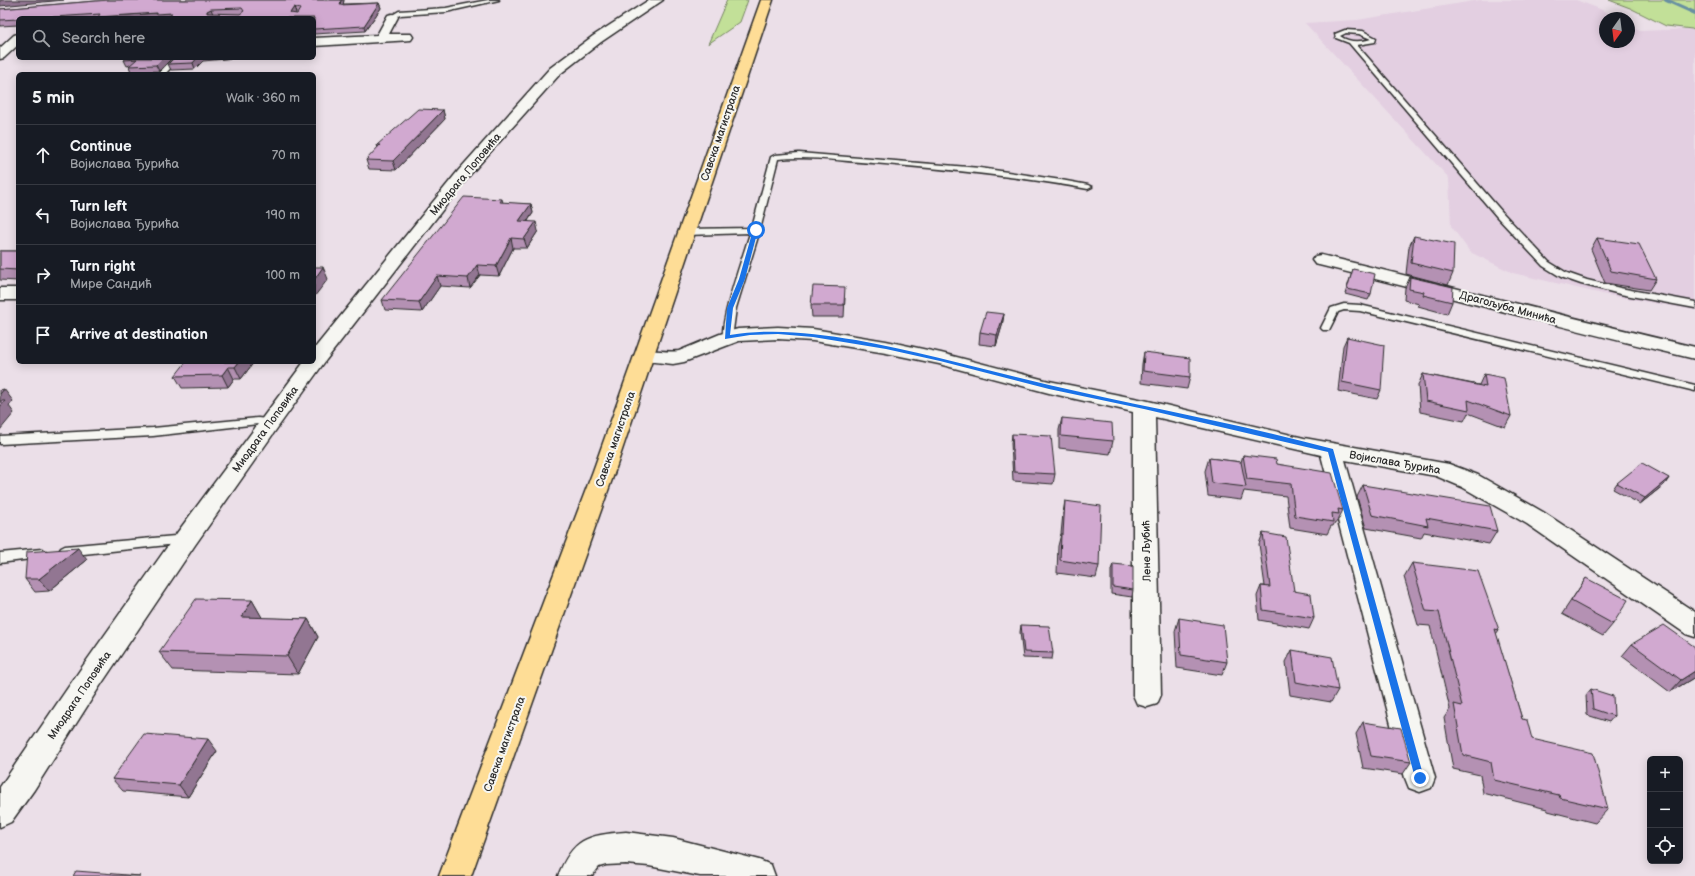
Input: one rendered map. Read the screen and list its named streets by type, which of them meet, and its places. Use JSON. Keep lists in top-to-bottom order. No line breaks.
{"streets":{"main road":["Савска магистрала"],"street":["Миодрага Поповића","Драгољуба Минића","Војислава Ђурића","Лене Љубић"]},"crossings":[["Савска магистрала","Војислава Ђурића"],["Војислава Ђурића","Лене Љубић"]],"north":"bottom","page":{"search":"Search here","heading":["5 min","Walk · 360 m"],"list":[["Continue","Војислава Ђурића","70 m"],["Turn left","Војислава Ђурића","190 m"],["Turn right","Мире Сандић","100 m"],"Arrive at destination"],"map_buttons":["+","−"]}}
